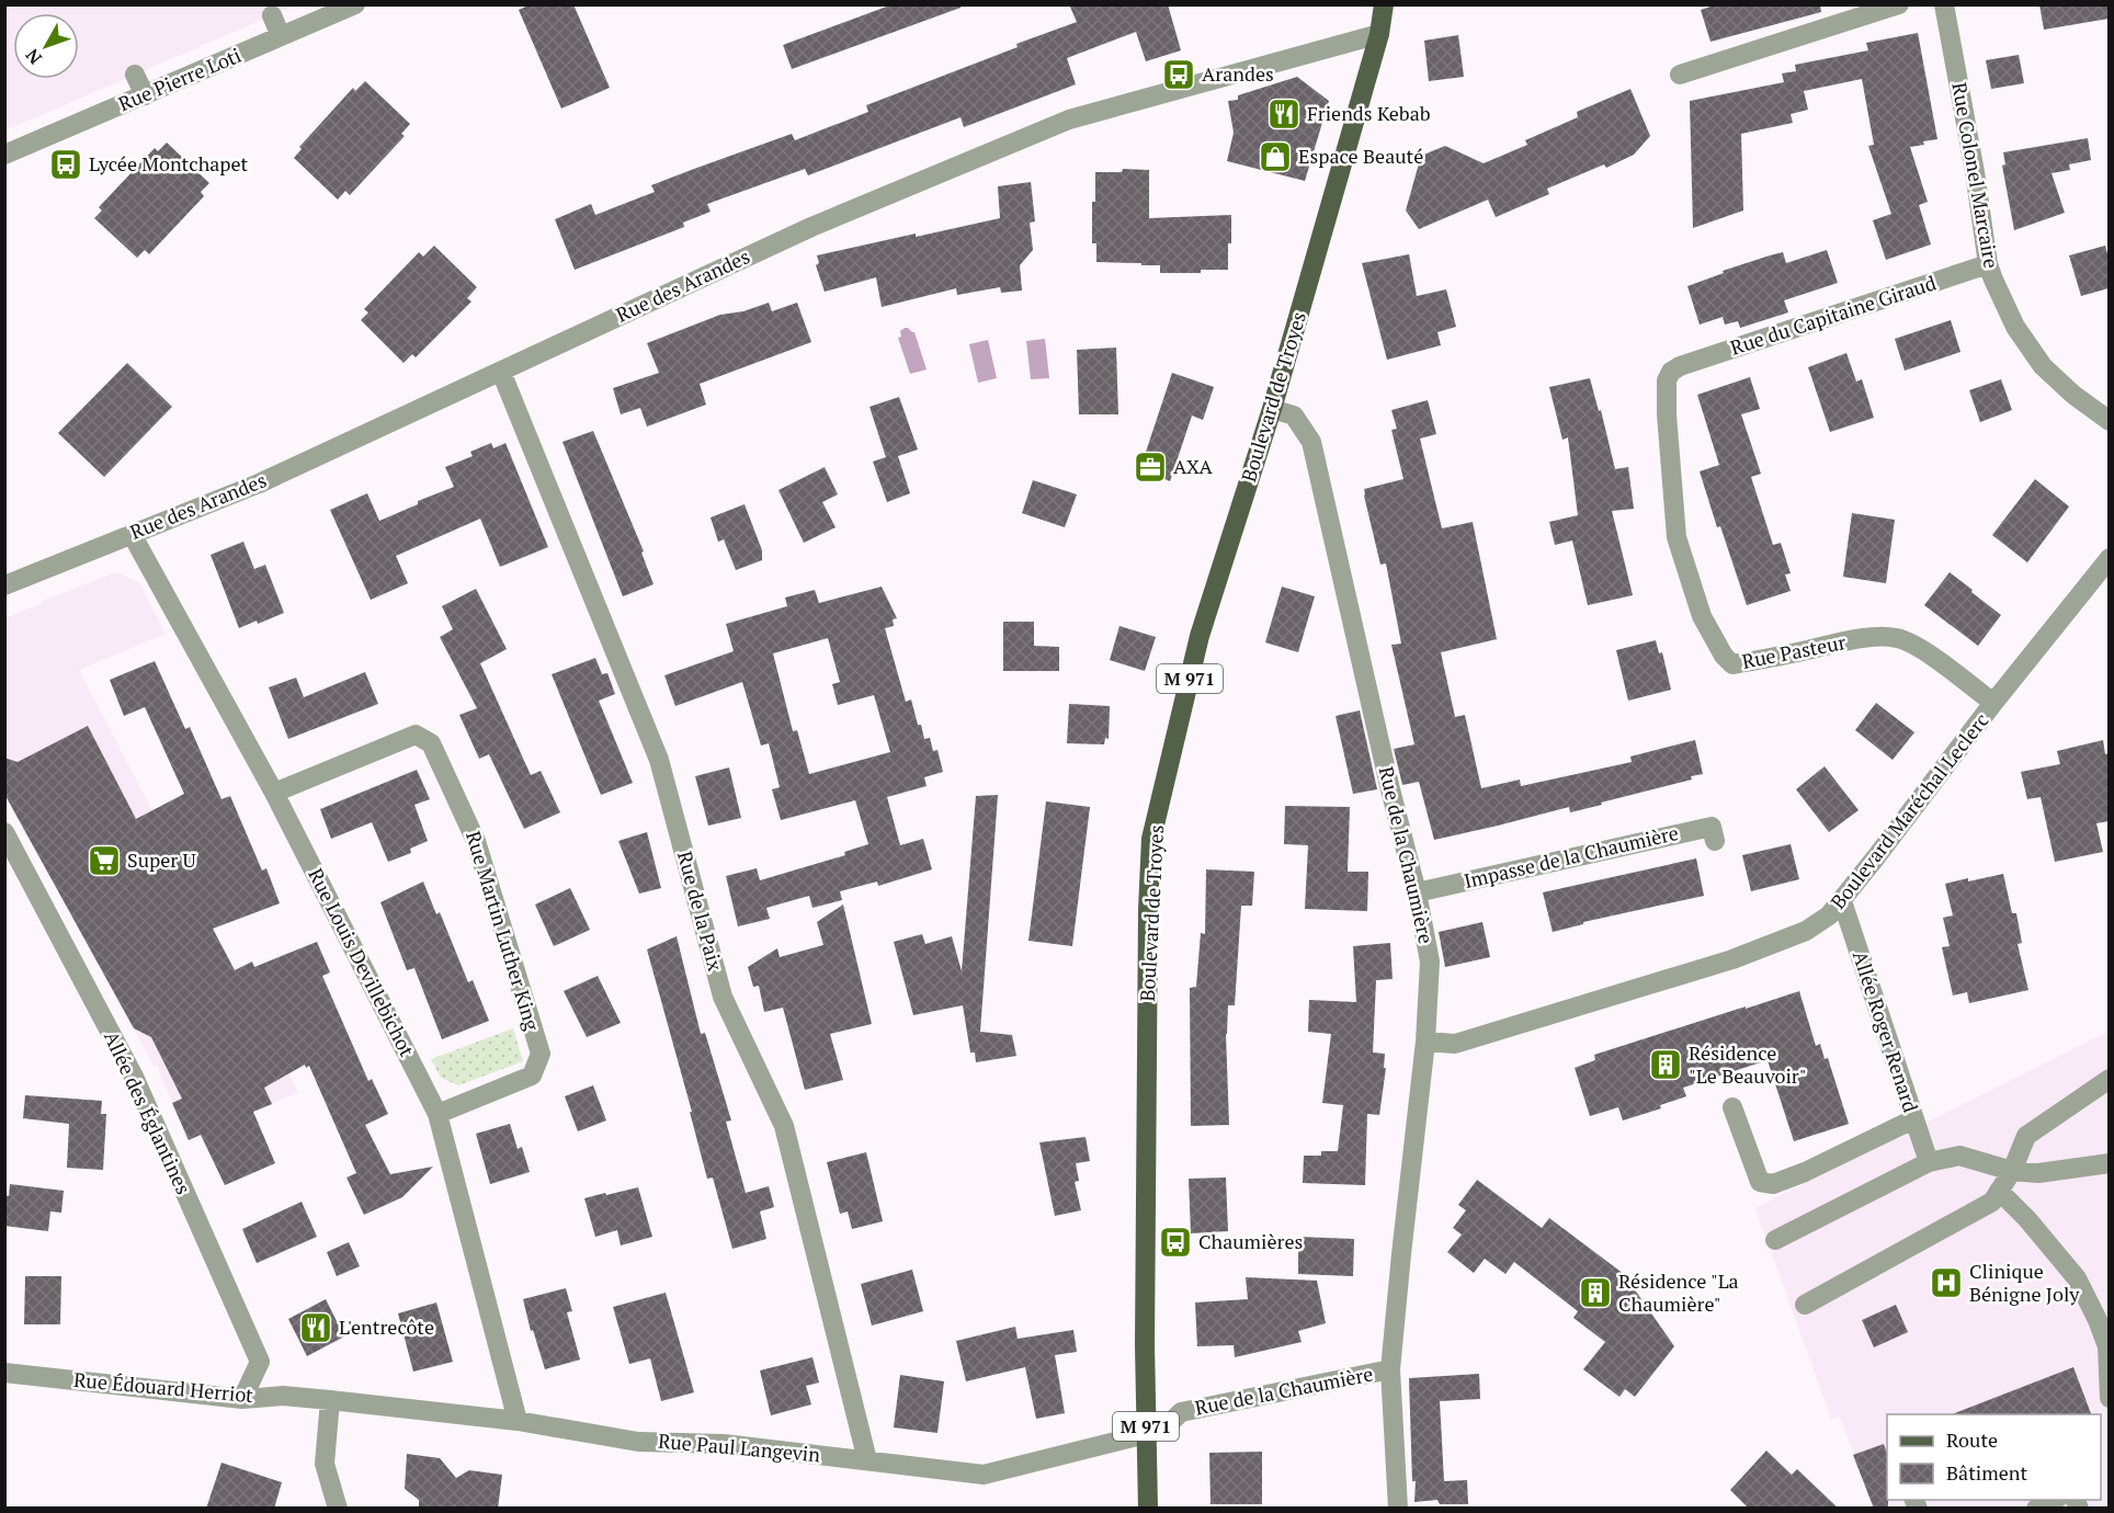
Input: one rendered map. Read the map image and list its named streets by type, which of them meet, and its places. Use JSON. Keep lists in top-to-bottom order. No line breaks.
{"streets":{"main road":["Boulevard de Troyes","M 971"],"street":["Rue Pierre Loti","Rue Colonel Marcaire","Rue des Arandes","Rue du Capitaine Giraud","Rue Pasteur","Boulevard Maréchal Leclerc","Rue de la Chaumière","Impasse de la Chaumière","Rue de la Paix","Rue Martin Luther King","Rue Louis Devillebichot","Allée Roger Renard","Allée des Églantines","Rue Édouard Herriot","Rue Paul Langevin"]},"crossings":[["Rue Colonel Marcaire","Rue du Capitaine Giraud"],["Rue des Arandes","Boulevard de Troyes"],["Rue des Arandes","M 971"],["Rue des Arandes","Rue de la Paix"],["Rue des Arandes","Rue Louis Devillebichot"],["Rue du Capitaine Giraud","Rue Pasteur"],["Boulevard de Troyes","M 971"],["Boulevard de Troyes","Rue de la Chaumière"],["Boulevard de Troyes","Rue Paul Langevin"],["Rue Pasteur","Boulevard Maréchal Leclerc"],["Boulevard Maréchal Leclerc","Rue de la Chaumière"],["Boulevard Maréchal Leclerc","Allée Roger Renard"],["Rue de la Chaumière","Impasse de la Chaumière"],["Rue de la Chaumière","Rue Paul Langevin"],["Rue de la Paix","Rue Paul Langevin"],["Rue Martin Luther King","Rue Louis Devillebichot"],["Rue Louis Devillebichot","Rue Paul Langevin"],["Allée des Églantines","Rue Édouard Herriot"],["Rue Édouard Herriot","Rue Paul Langevin"]],"places":{"bus stop":["Arandes","Lycée Montchapet","Chaumières"],"restaurant":["Friends Kebab","L'entrecôte"],"shop":["Espace Beauté"],"office":["AXA"],"supermarket":["Super U"],"building":["Résidence \"Le Beauvoir\"","Résidence \"La Chaumière\""],"hospital":["Clinique Bénigne Joly"]},"legend":["Route","Bâtiment"],"north":"bottom left"}
